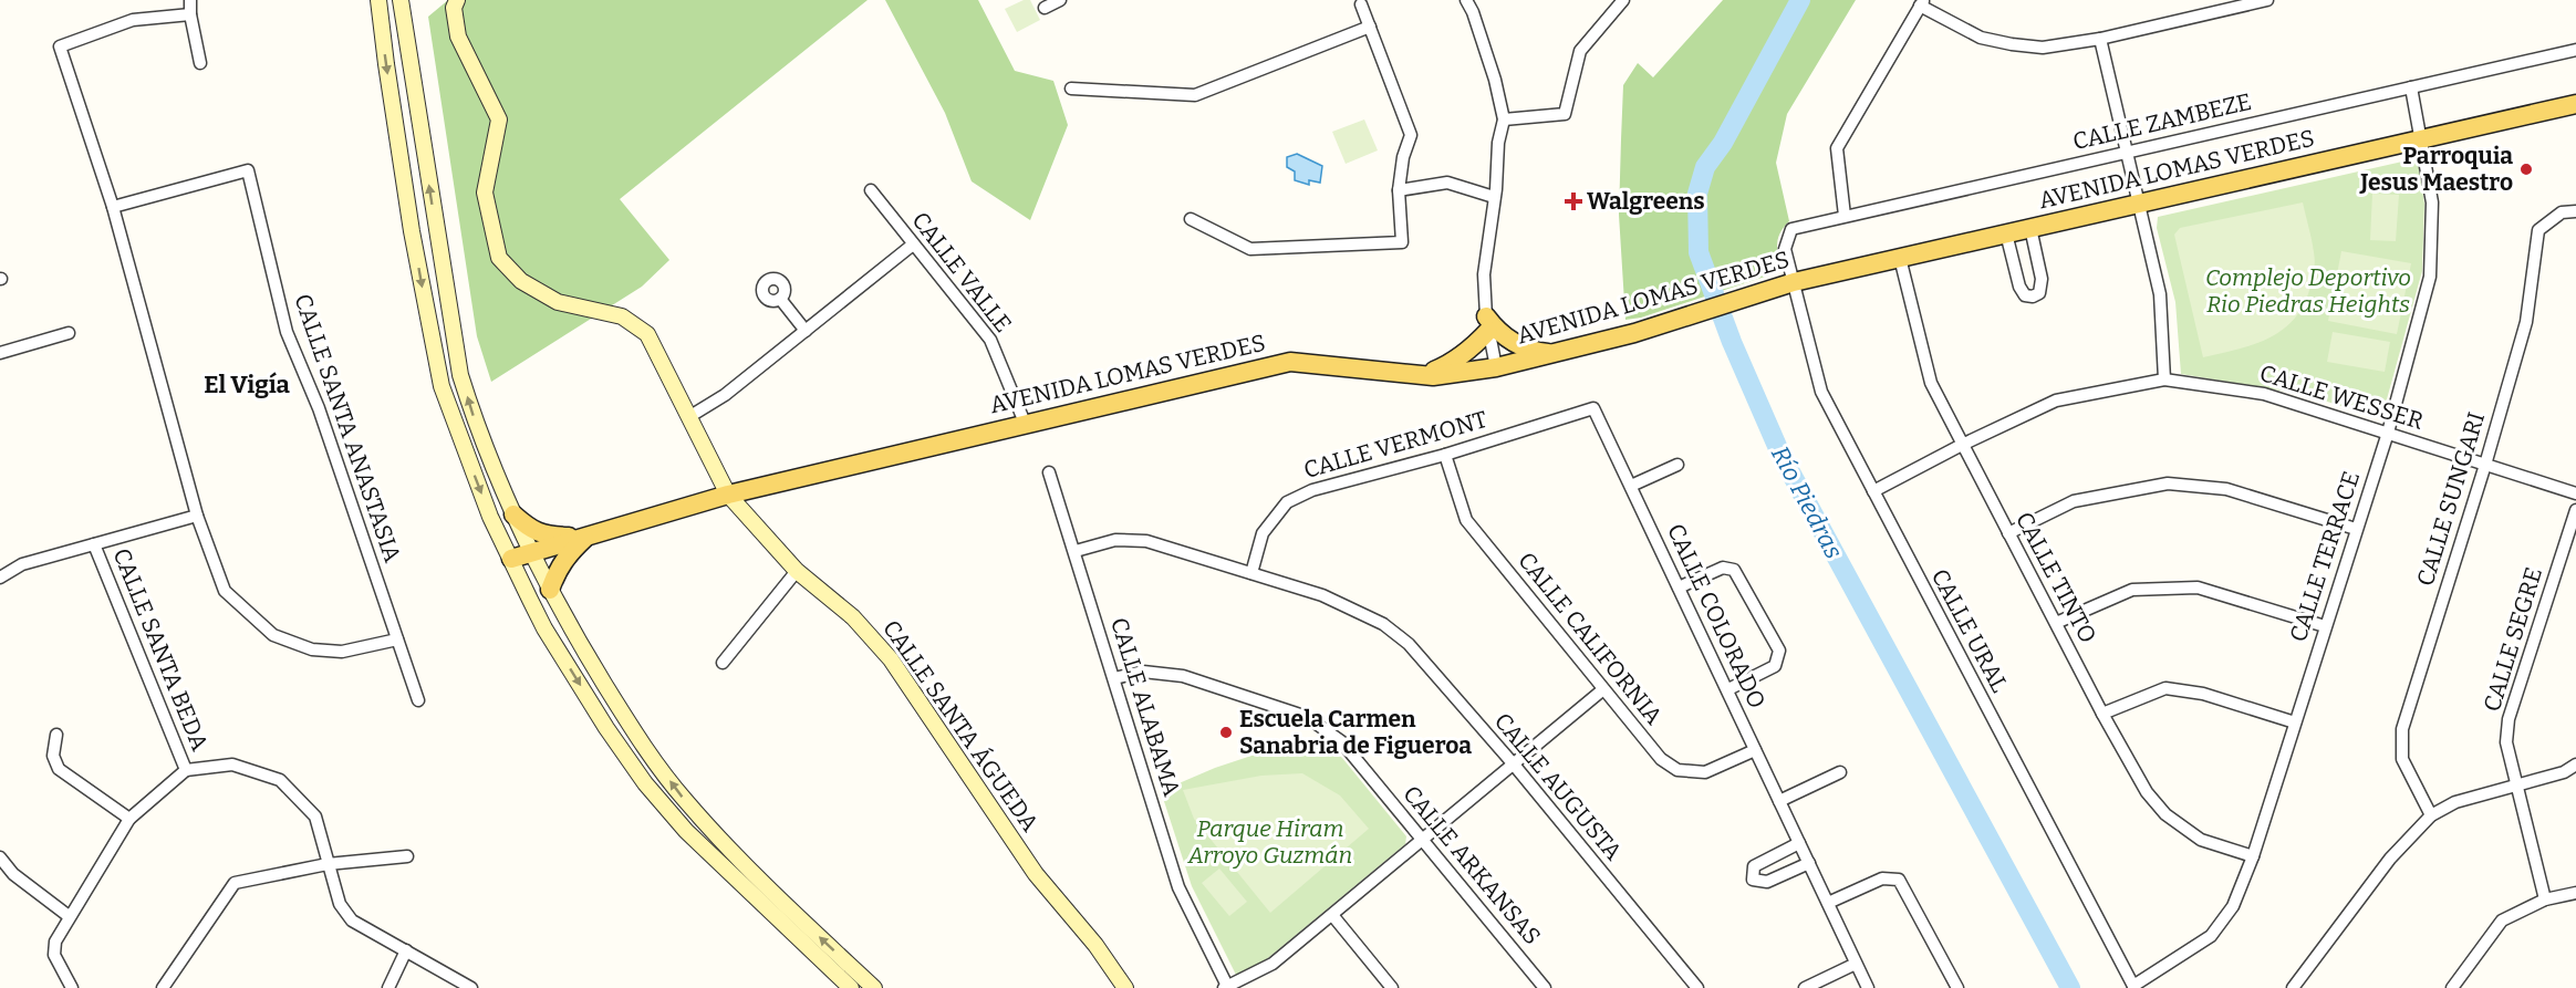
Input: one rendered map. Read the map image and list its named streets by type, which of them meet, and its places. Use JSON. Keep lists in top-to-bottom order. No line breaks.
{"streets":{"main road":["AVENIDA LOMAS VERDES","CALLE SANTA ÁGUEDA"],"street":["CALLE ZAMBEZE","CALLE VALLE","CALLE WESSER","CALLE SANTA ANASTASIA","CALLE VERMONT","CALLE SUNGARI","CALLE TERRACE","CALLE TINTO","CALLE COLORADO","CALLE URAL","CALLE CALIFORNIA","CALLE SEGRE","CALLE SANTA BEDA","CALLE ALABAMA","CALLE AUGUSTA","CALLE ARKANSAS"]},"crossings":[["CALLE ZAMBEZE","CALLE TERRACE"],["CALLE ZAMBEZE","CALLE URAL"],["AVENIDA LOMAS VERDES","CALLE VALLE"],["AVENIDA LOMAS VERDES","CALLE TERRACE"],["AVENIDA LOMAS VERDES","CALLE TINTO"],["AVENIDA LOMAS VERDES","CALLE URAL"],["AVENIDA LOMAS VERDES","CALLE SANTA ÁGUEDA"],["CALLE WESSER","CALLE SUNGARI"],["CALLE WESSER","CALLE TERRACE"],["CALLE WESSER","CALLE TINTO"],["CALLE WESSER","CALLE URAL"],["CALLE VERMONT","CALLE COLORADO"],["CALLE VERMONT","CALLE CALIFORNIA"],["CALLE VERMONT","CALLE AUGUSTA"],["CALLE TERRACE","CALLE TINTO"],["CALLE TERRACE","CALLE URAL"],["CALLE COLORADO","CALLE CALIFORNIA"],["CALLE ALABAMA","CALLE AUGUSTA"],["CALLE ALABAMA","CALLE ARKANSAS"]],"districts":["El Vigía"],"water":["Río Piedras"],"parks":["Complejo Deportivo Rio Piedras Heights","Parque Hiram Arroyo Guzmán"],"places":{"other":["Parroquia Jesus Maestro","Escuela Carmen Sanabria de Figueroa"],"health":["Walgreens"]}}
